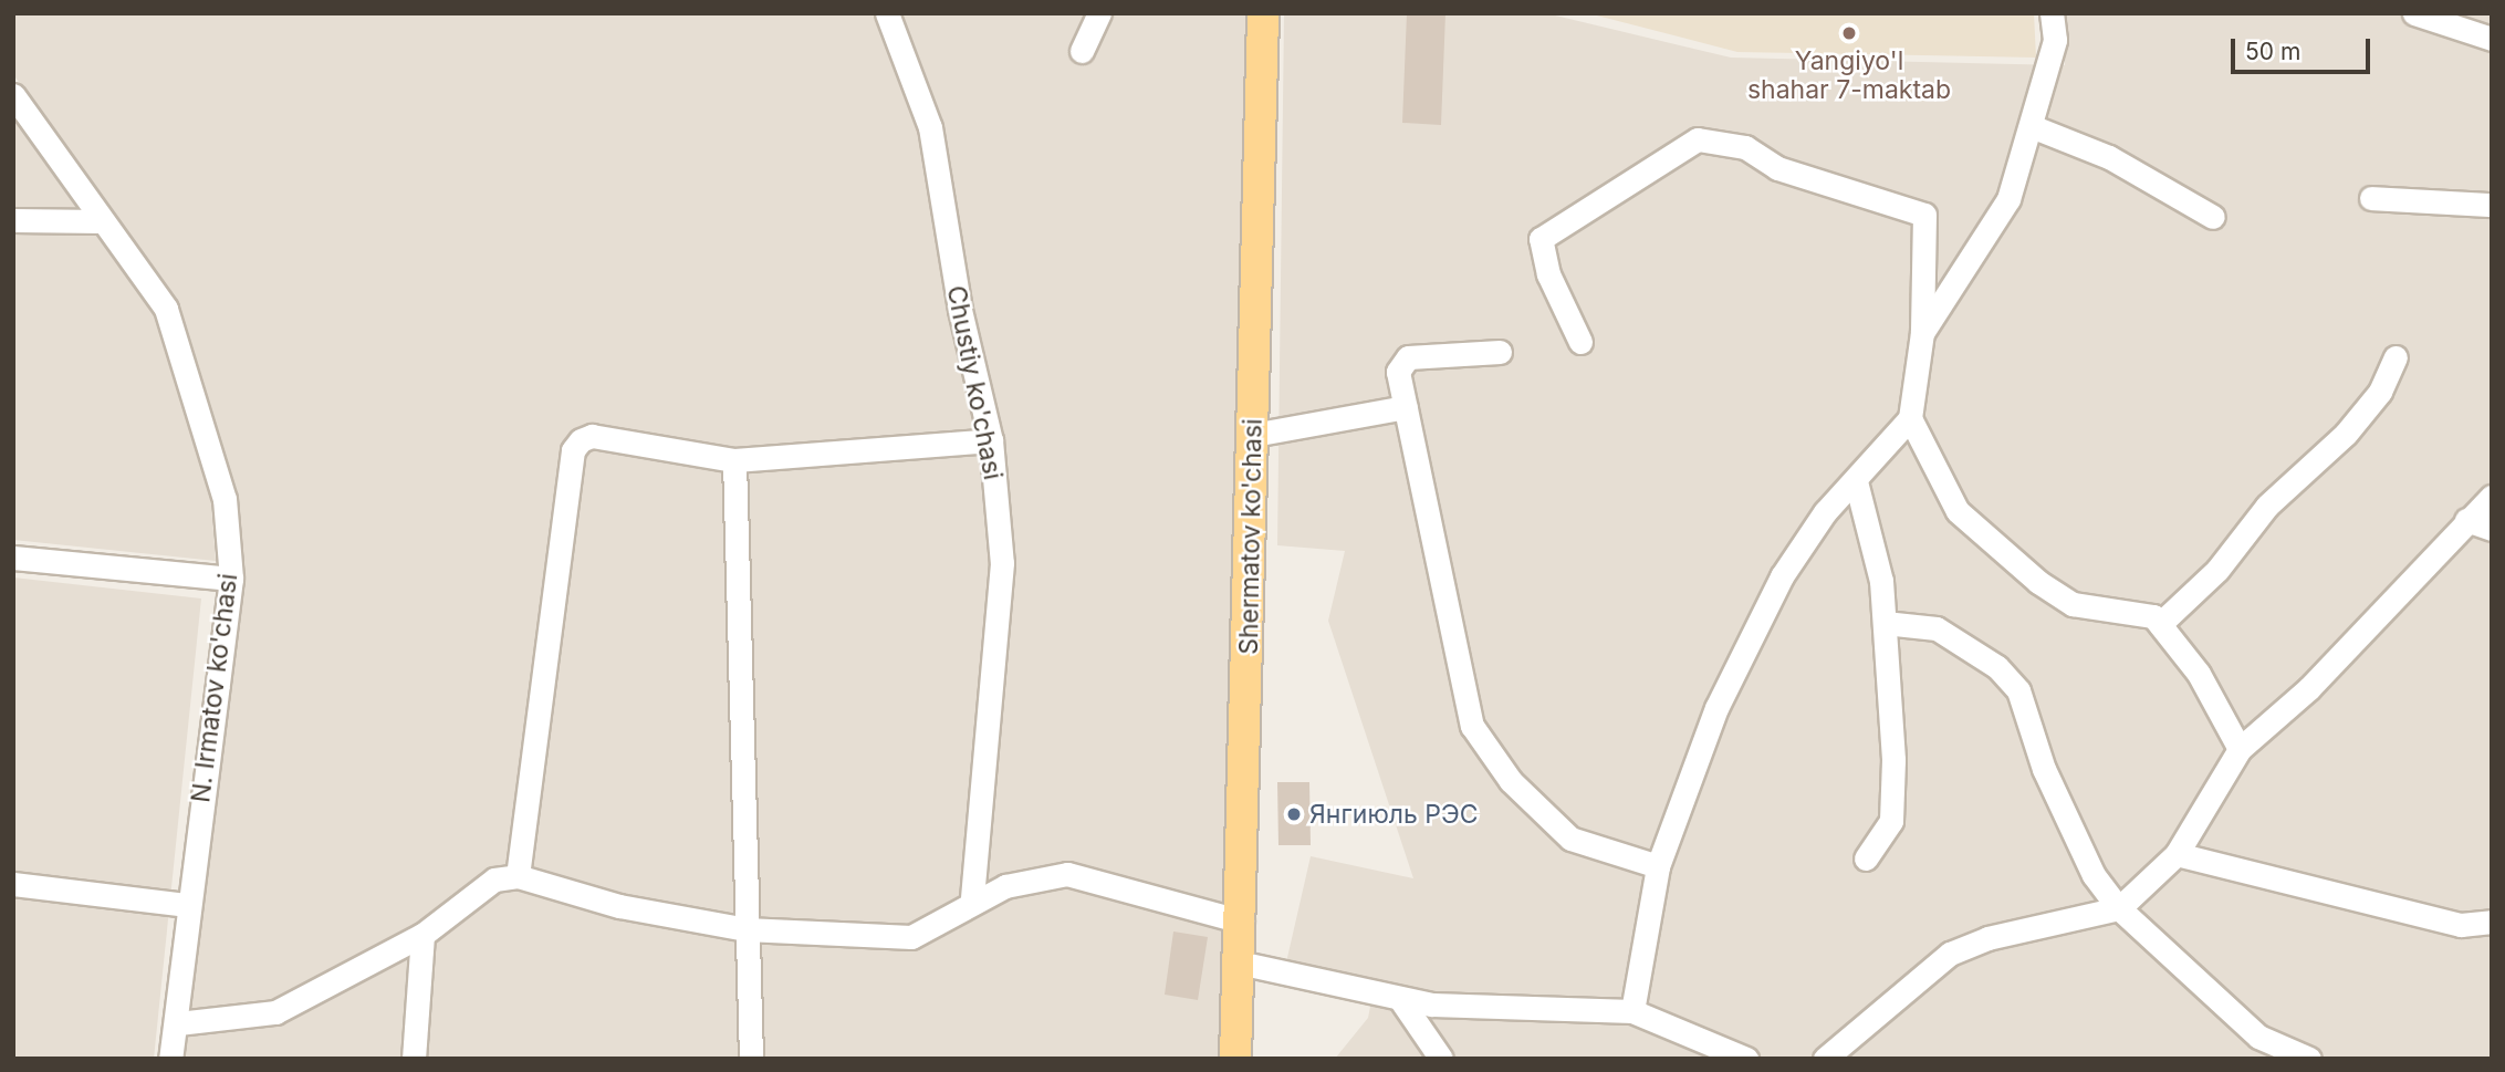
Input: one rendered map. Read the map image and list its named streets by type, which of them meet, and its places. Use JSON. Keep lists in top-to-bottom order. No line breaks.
{"streets":{"main road":["Shermatov ko'chasi"],"street":["Chustiy ko'chasi","N. Irmatov ko'chasi"]},"places":["Yangiyo'l shahar 7-maktab","Янгиюль РЭС"],"scale_bar":"50 m"}
